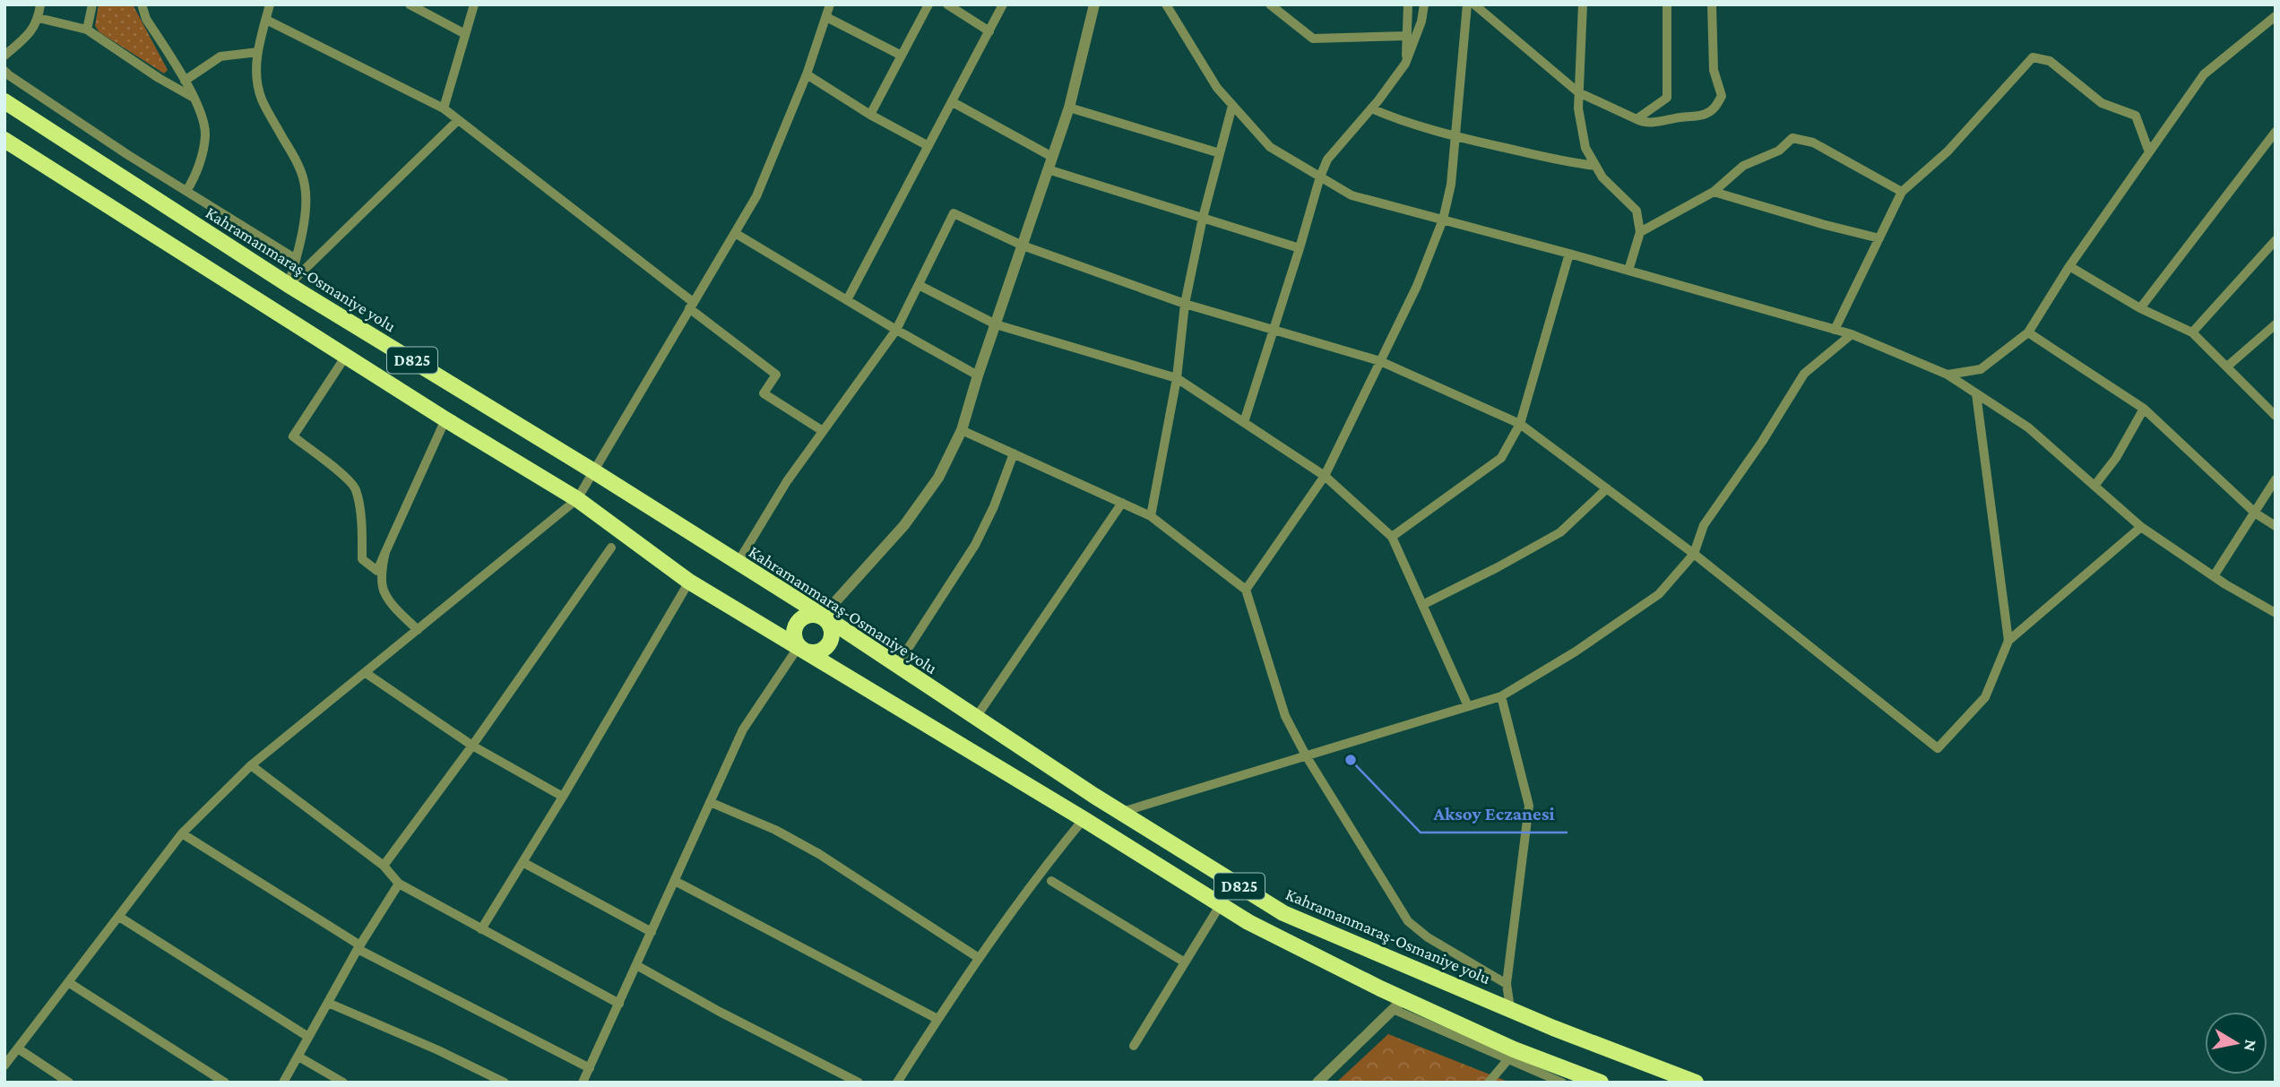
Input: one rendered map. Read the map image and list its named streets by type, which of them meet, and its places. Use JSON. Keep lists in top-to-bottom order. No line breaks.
{"streets":{"highway":["Kahramanmaraş-Osmaniye yolu","D825"]},"crossings":[["Kahramanmaraş-Osmaniye yolu","D825"]],"places":["Aksoy Eczanesi"],"north":"right"}
